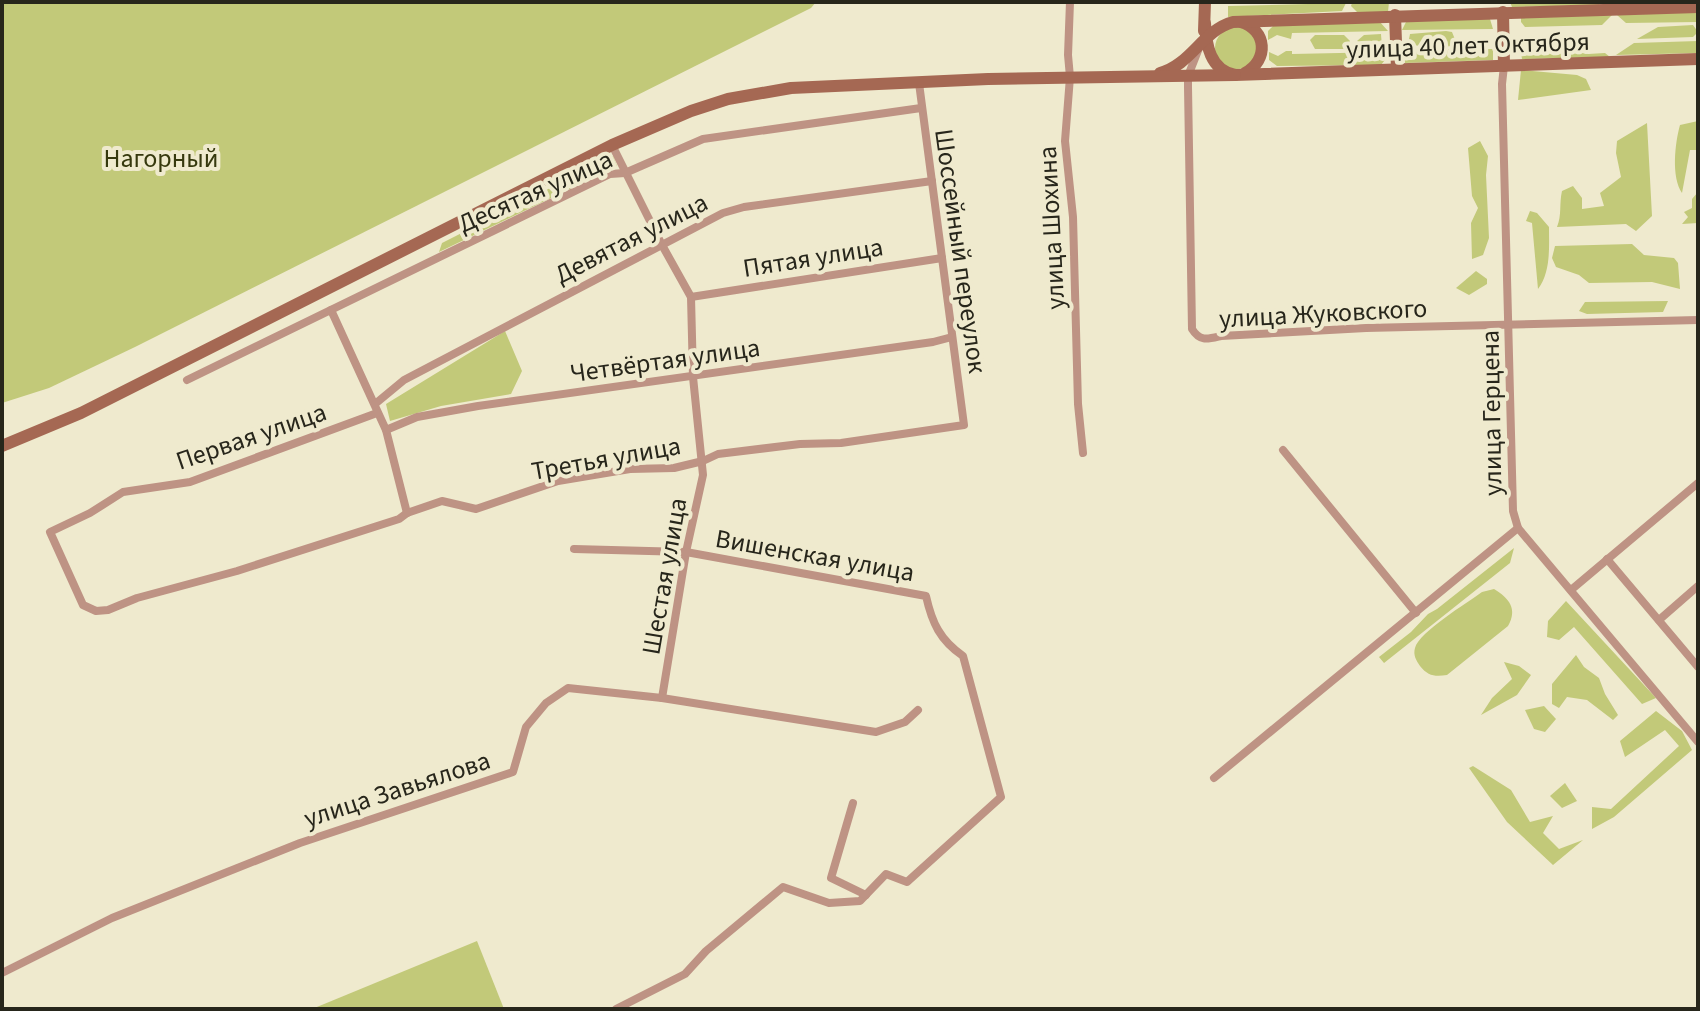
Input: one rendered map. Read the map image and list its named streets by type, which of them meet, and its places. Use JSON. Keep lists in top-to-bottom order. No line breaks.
{"streets":{"main road":["улица 40 лет Октября"],"street":["Десятая улица","улица Шохина","Девятая улица","Шоссейный переулок","Пятая улица","улица Жуковского","Четвёртая улица","улица Герцена","Первая улица","Третья улица","Вишенская улица","Шестая улица","улица Завьялова"]},"crossings":[["улица 40 лет Октября","улица Шохина"],["улица 40 лет Октября","Шоссейный переулок"],["улица 40 лет Октября","улица Жуковского"],["улица 40 лет Октября","улица Герцена"],["улица 40 лет Октября","Шестая улица"],["Десятая улица","Шоссейный переулок"],["Десятая улица","Шестая улица"],["Девятая улица","Шоссейный переулок"],["Девятая улица","Первая улица"],["Девятая улица","Шестая улица"],["Шоссейный переулок","Пятая улица"],["Шоссейный переулок","Четвёртая улица"],["Шоссейный переулок","Третья улица"],["Пятая улица","Шестая улица"],["улица Жуковского","улица Герцена"],["Четвёртая улица","Шестая улица"],["Первая улица","Третья улица"],["Третья улица","Шестая улица"],["Вишенская улица","Шестая улица"],["Шестая улица","улица Завьялова"]],"parks":["Нагорный"]}
